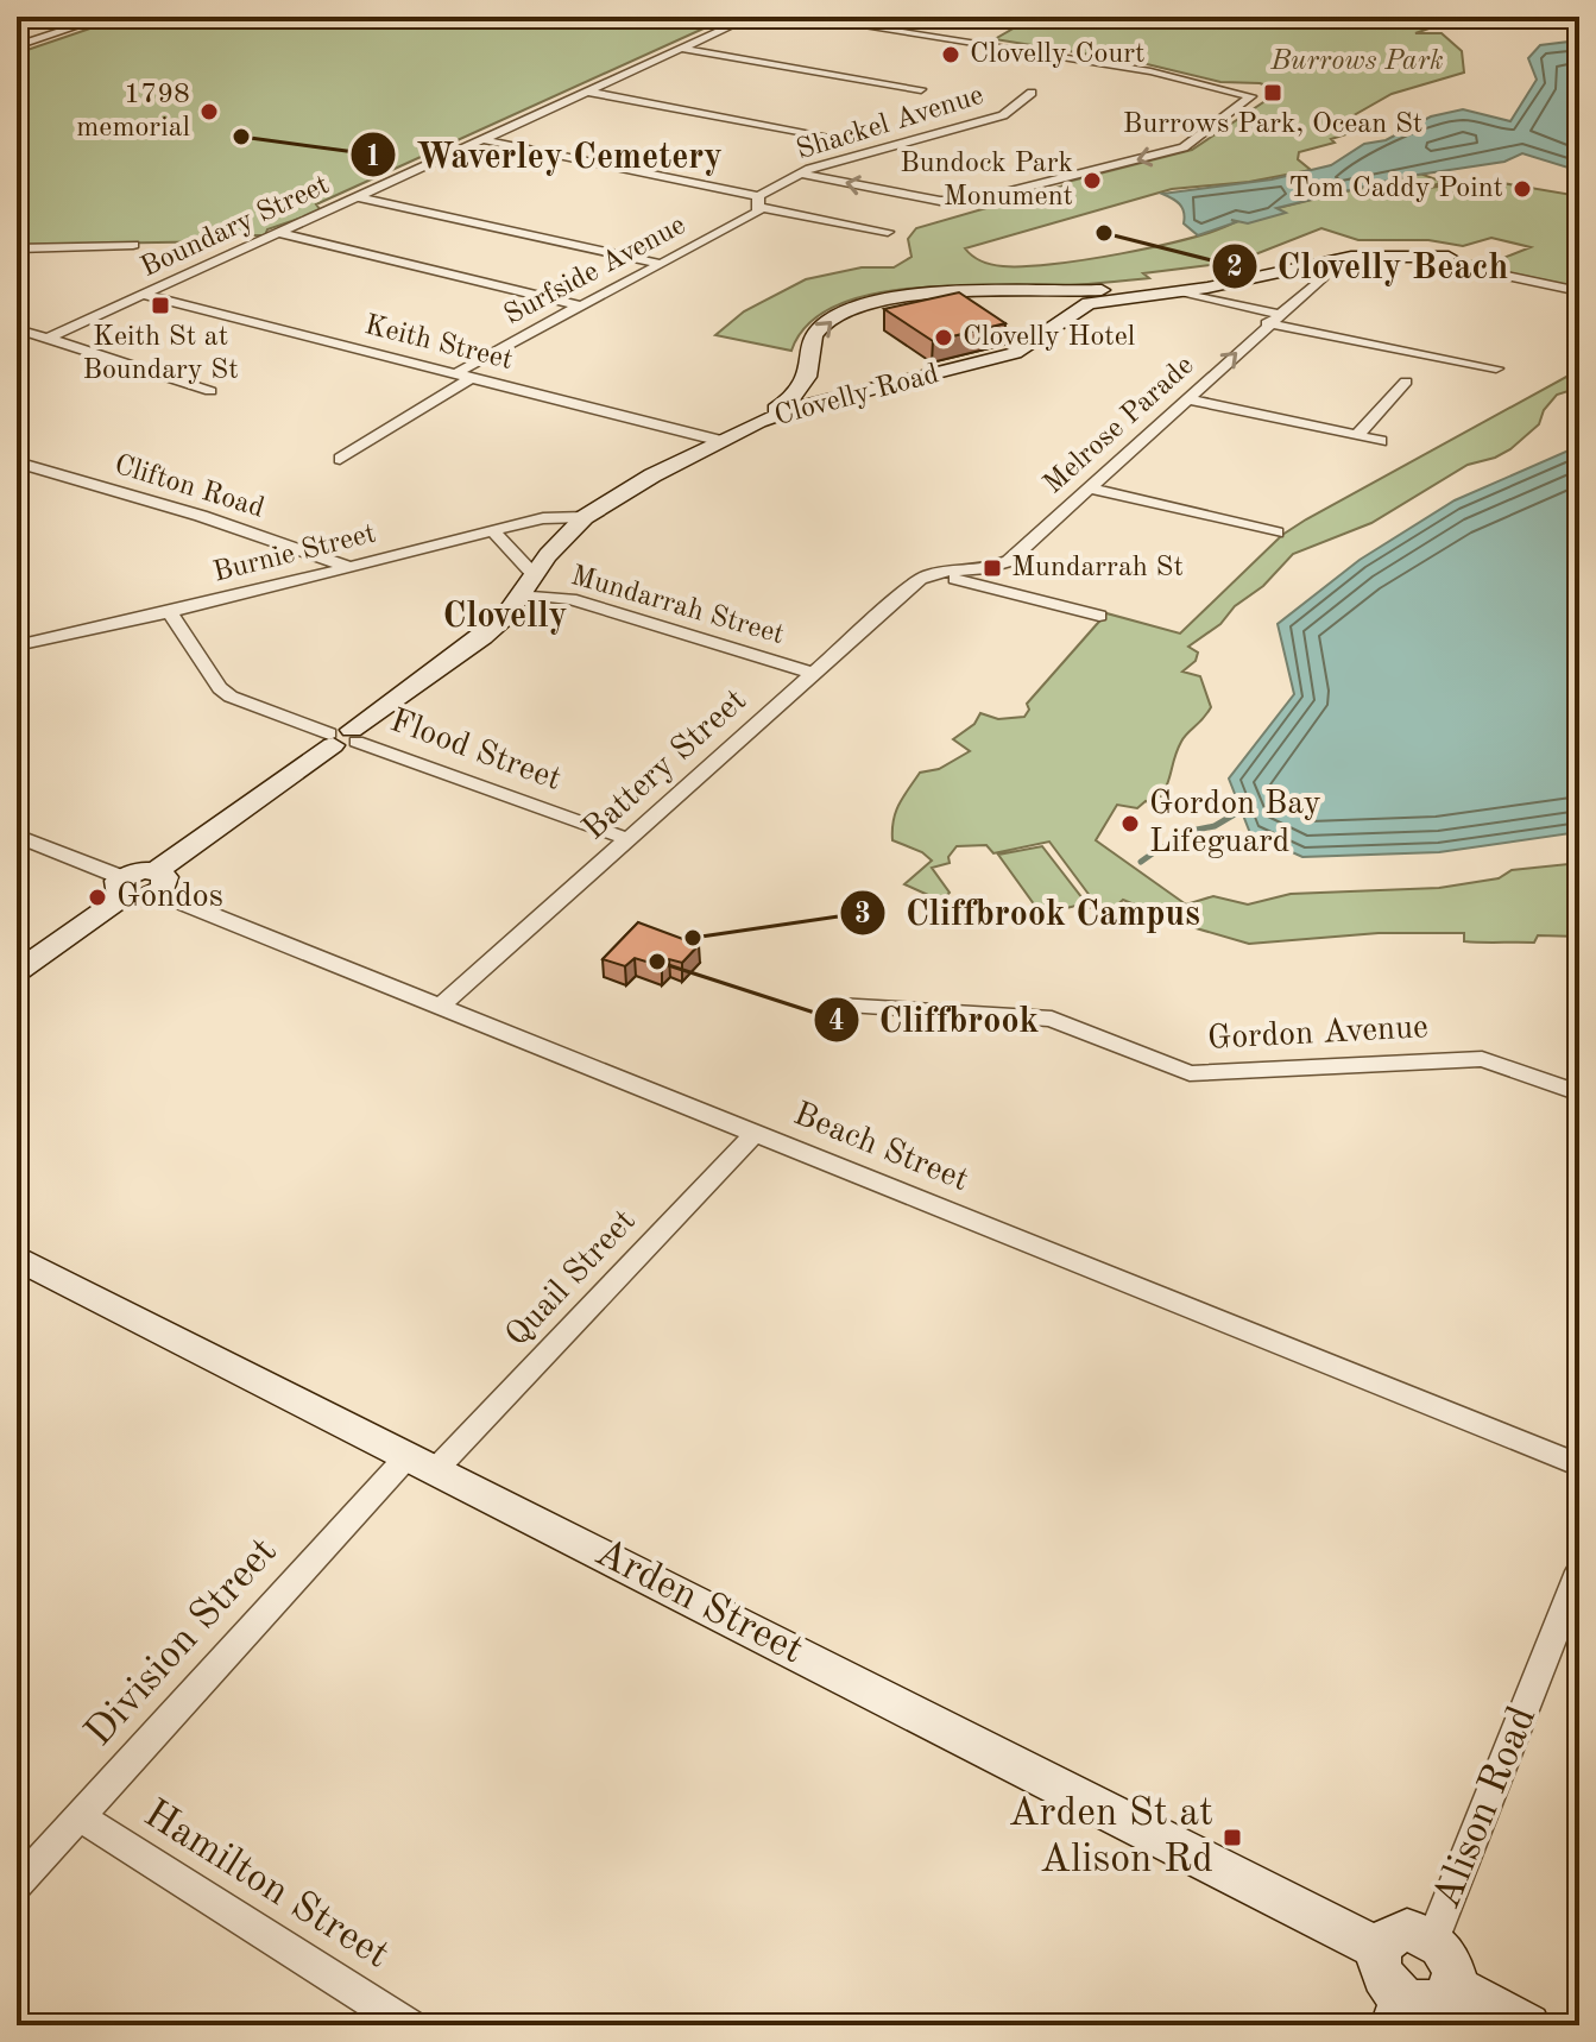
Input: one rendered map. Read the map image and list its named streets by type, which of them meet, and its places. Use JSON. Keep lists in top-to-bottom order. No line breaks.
{"streets":{"street":["Shackel Avenue","Boundary Street","Surfside Avenue","Keith Street","Clovelly Road","Melrose Parade","Clifton Road","Burnie Street","Mundarrah Street","Flood Street","Battery Street","Gordon Avenue","Beach Street","Quail Street","Arden Street","Division Street","Alison Road","Hamilton Street"]},"crossings":[["Shackel Avenue","Surfside Avenue"],["Boundary Street","Keith Street"],["Surfside Avenue","Keith Street"],["Keith Street","Clovelly Road"],["Clovelly Road","Burnie Street"],["Clovelly Road","Mundarrah Street"],["Clovelly Road","Flood Street"],["Clovelly Road","Beach Street"],["Melrose Parade","Battery Street"],["Clifton Road","Burnie Street"],["Burnie Street","Flood Street"],["Mundarrah Street","Battery Street"],["Flood Street","Battery Street"],["Battery Street","Beach Street"],["Beach Street","Quail Street"],["Quail Street","Arden Street"],["Quail Street","Division Street"],["Arden Street","Division Street"],["Arden Street","Alison Road"],["Division Street","Hamilton Street"]],"districts":["Clovelly"],"parks":["Burrows Park"],"places":{"other":["Clovelly Court","1798 memorial","Waverley Cemetery","Bundock Park Monument","Tom Caddy Point","Clovelly Beach","Clovelly Hotel","Gordon Bay Lifeguard","Gondos","Cliffbrook Campus","Cliffbrook"],"transit":["Burrows Park, Ocean St","Keith St at Boundary St","Mundarrah St","Arden St at Alison Rd"]}}
